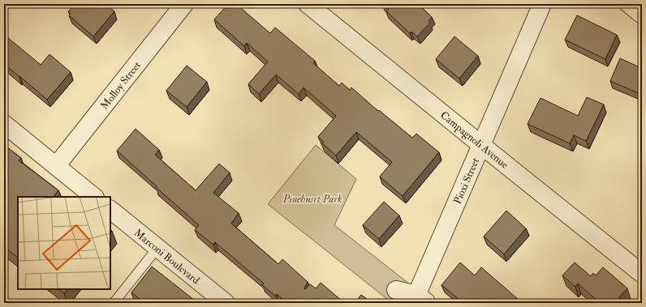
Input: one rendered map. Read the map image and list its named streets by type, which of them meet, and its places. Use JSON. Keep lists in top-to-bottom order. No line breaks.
{"streets":{"street":["Molloy Street","Campagnoli Avenue","Pioxi Street","Marconi Boulevard"]},"crossings":[["Campagnoli Avenue","Pioxi Street"]],"parks":["Pinehusrt Park"]}
